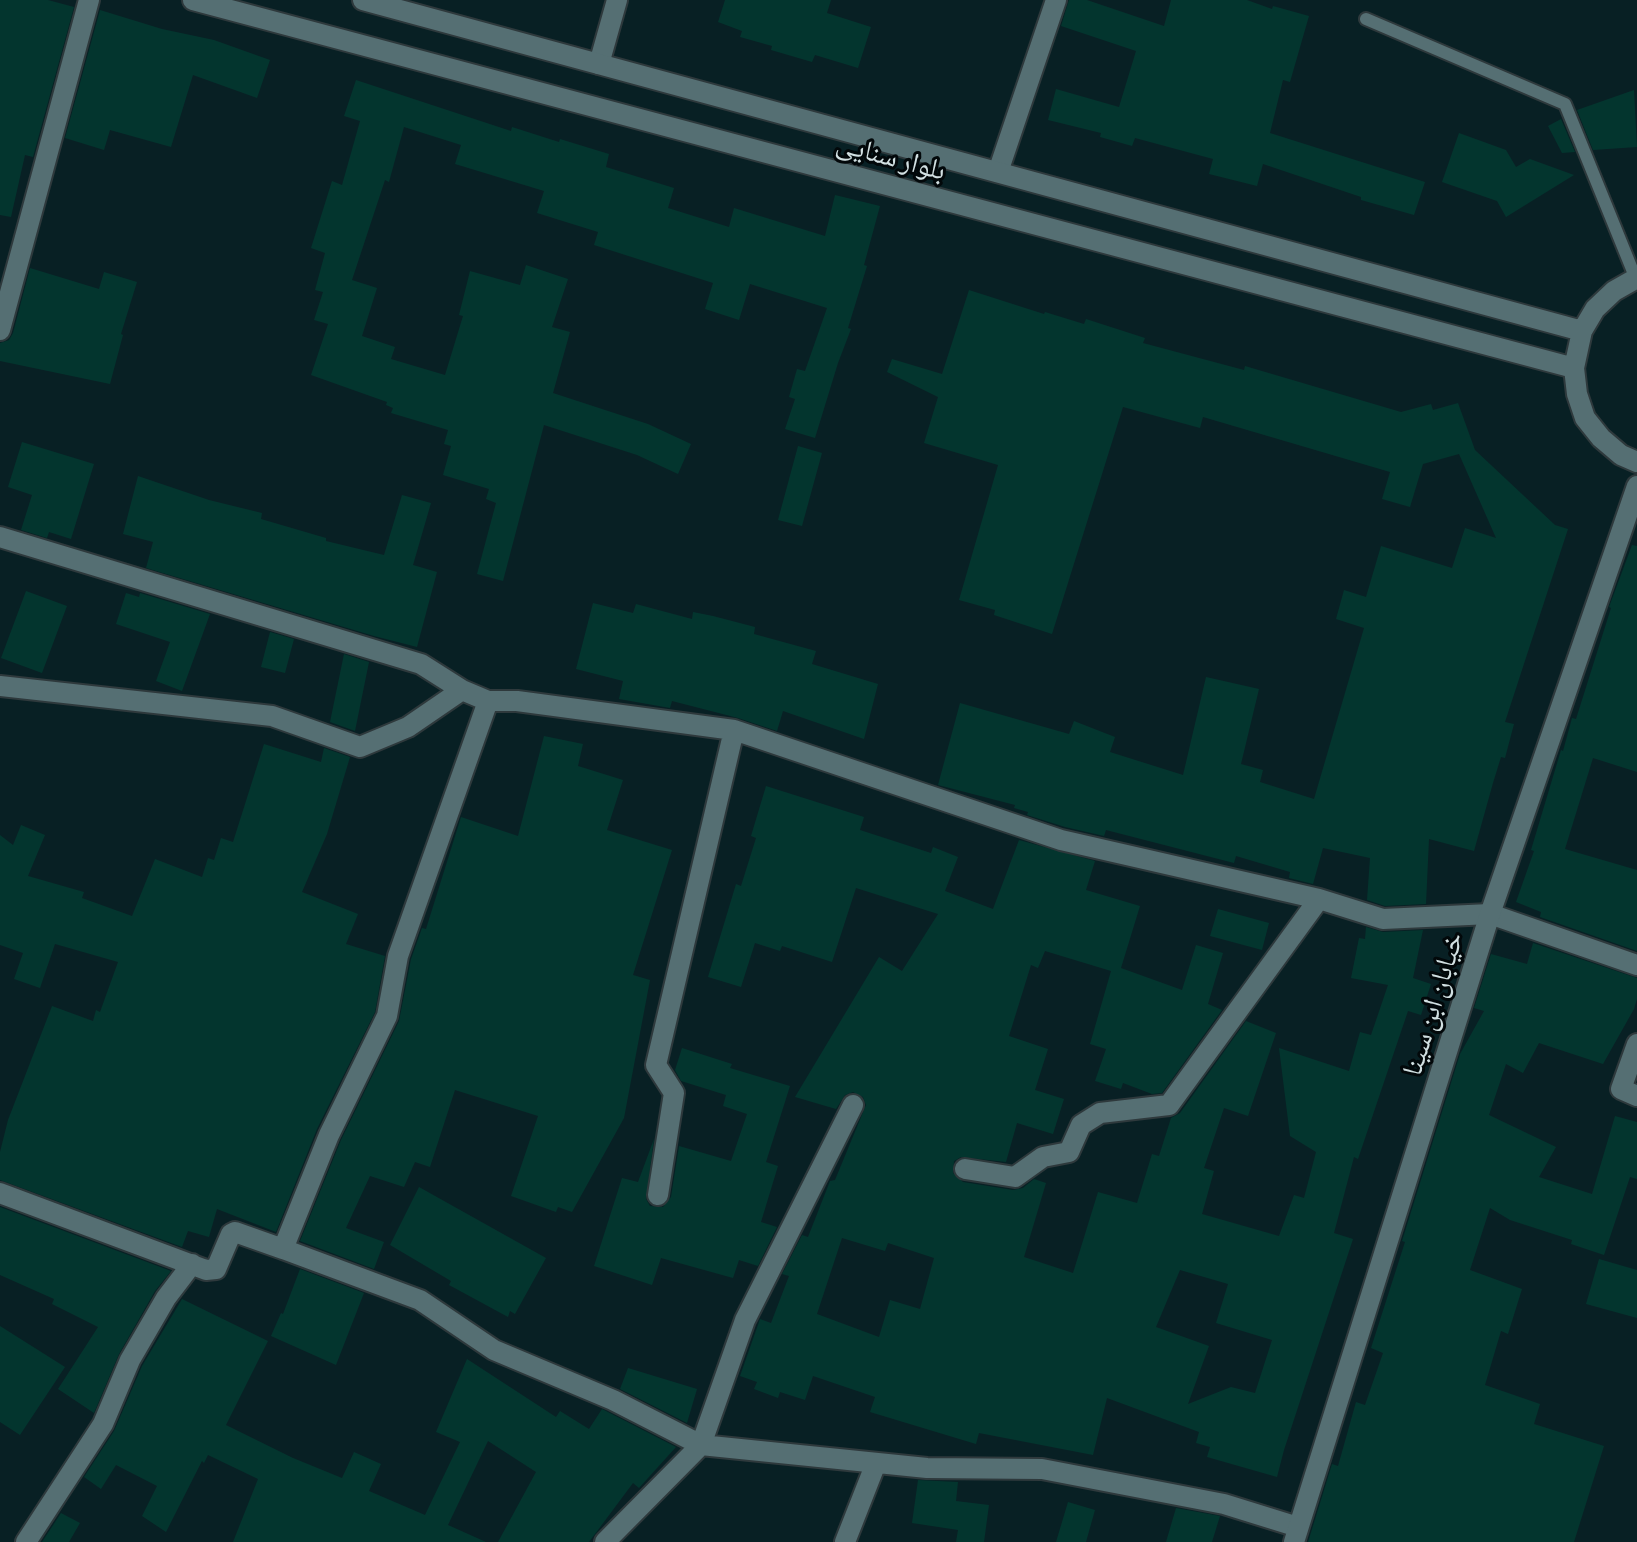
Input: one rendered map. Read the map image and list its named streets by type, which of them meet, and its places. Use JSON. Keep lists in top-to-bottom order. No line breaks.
{"streets":{"street":["بلوار سنایی","خیابان ابن سینا"]}}
